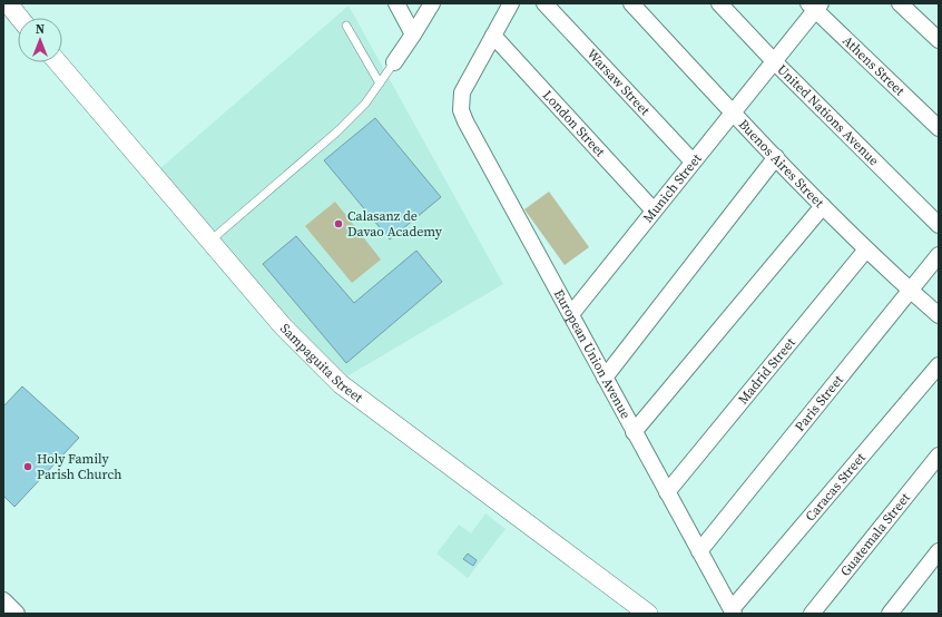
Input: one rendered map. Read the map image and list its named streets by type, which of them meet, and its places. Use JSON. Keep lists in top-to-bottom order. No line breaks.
{"streets":{"street":["Athens Street","Warsaw Street","United Nations Avenue","London Street","Buenos Aires Street","Munich Street","European Union Avenue","Sampaguita Street","Madrid Street","Paris Street","Caracas Street","Guatemala Street"]},"crossings":[["Athens Street","Munich Street"],["Warsaw Street","Munich Street"],["United Nations Avenue","Munich Street"],["London Street","Munich Street"],["London Street","European Union Avenue"],["Buenos Aires Street","Munich Street"],["Buenos Aires Street","Madrid Street"],["Buenos Aires Street","Paris Street"],["Munich Street","European Union Avenue"],["European Union Avenue","Madrid Street"],["European Union Avenue","Paris Street"],["European Union Avenue","Caracas Street"]],"places":["Calasanz de Davao Academy","Holy Family Parish Church"],"north":"top"}
